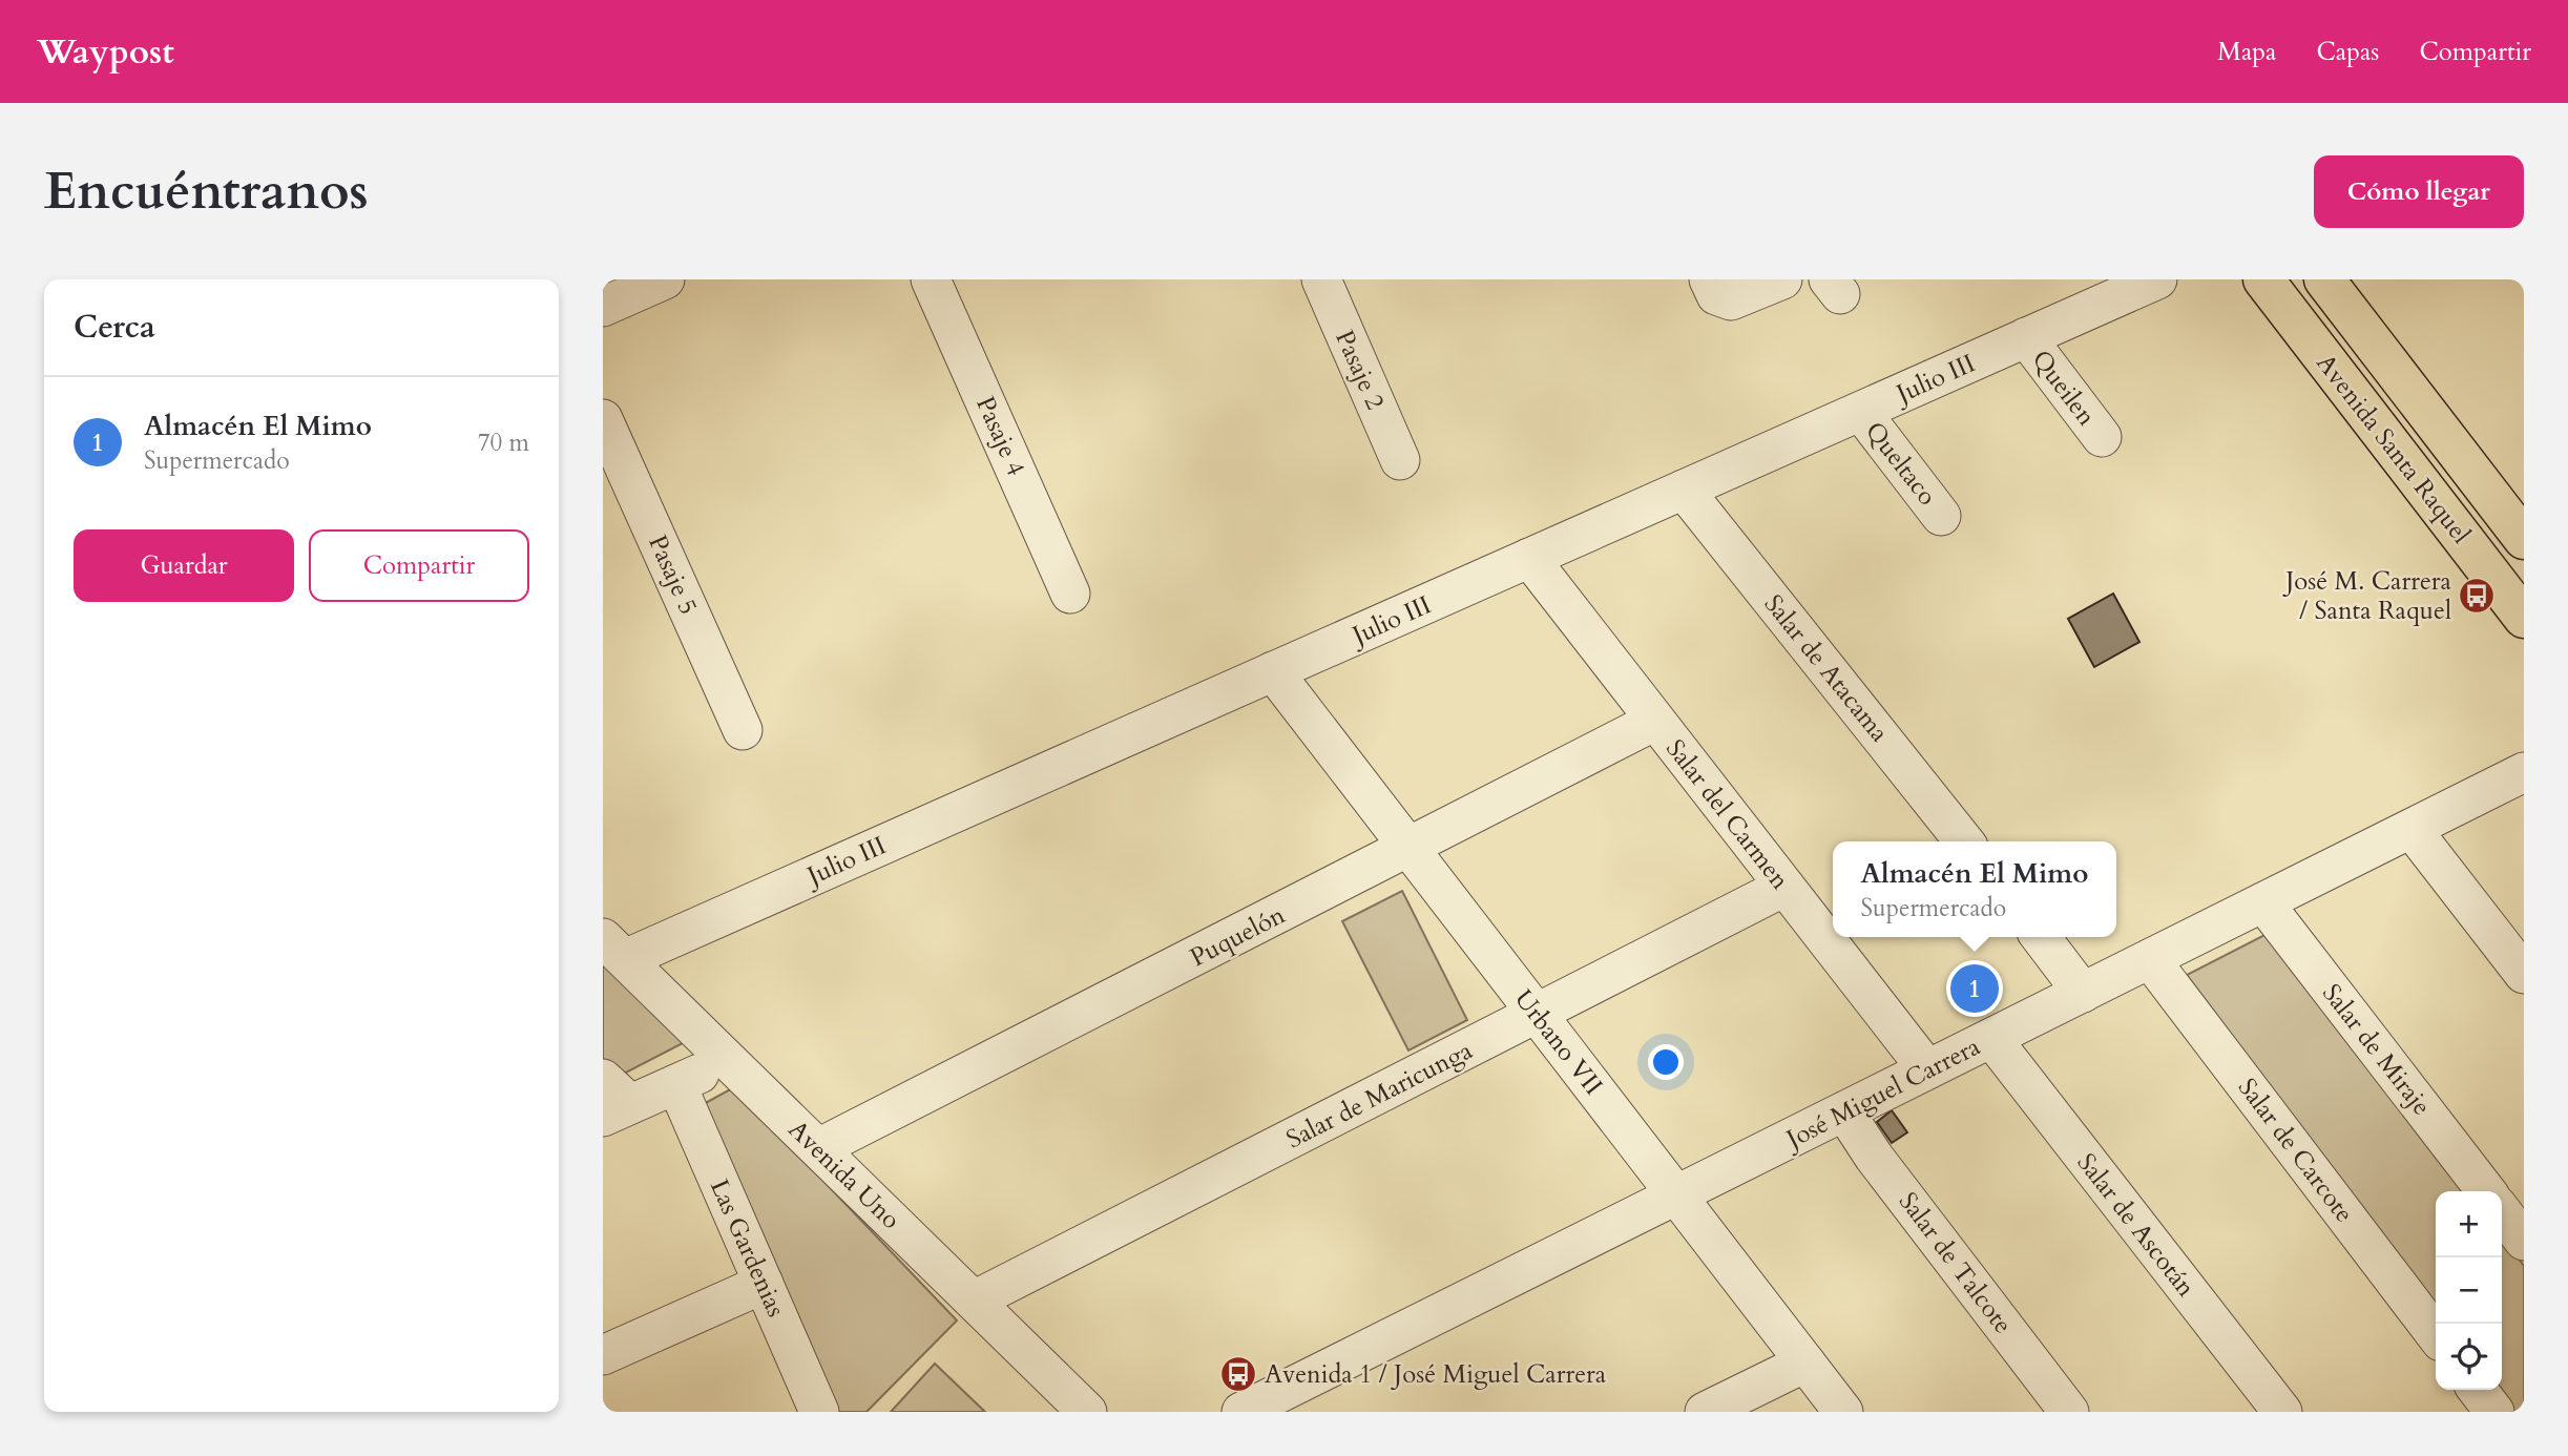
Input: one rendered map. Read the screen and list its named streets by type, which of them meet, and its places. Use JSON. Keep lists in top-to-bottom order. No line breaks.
{"streets":{"main road":["Avenida Santa Raquel"],"street":["Pasaje 2","Julio III","Queilen","Pasaje 4","Queltaco","Pasaje 5","Salar de Atacama","Salar del Carmen","Puquelón","Urbano VII","Salar de Miraje","José Miguel Carrera","Salar de Maricunga","Salar de Carcote","Avenida Uno","Salar de Ascotán","Las Gardenias","Salar de Talcote"]},"crossings":[["Julio III","Queilen"],["Julio III","Queltaco"],["Julio III","Salar de Atacama"],["Julio III","Salar del Carmen"],["Julio III","Urbano VII"],["Julio III","Avenida Uno"],["Salar del Carmen","Puquelón"],["Salar del Carmen","José Miguel Carrera"],["Salar del Carmen","Salar de Maricunga"],["Puquelón","Urbano VII"],["Puquelón","Avenida Uno"],["Urbano VII","José Miguel Carrera"],["Urbano VII","Salar de Maricunga"],["Salar de Miraje","José Miguel Carrera"],["José Miguel Carrera","Salar de Carcote"],["José Miguel Carrera","Salar de Ascotán"],["José Miguel Carrera","Salar de Talcote"],["Salar de Maricunga","Avenida Uno"]],"places":{"bus stop":["José M. Carrera / Santa Raquel","Avenida 1 / José Miguel Carrera"]},"page":{"header":"Waypost","nav":["Mapa","Capas","Compartir"],"buttons":["Cómo llegar",["Guardar","Compartir"]],"title":"Encuéntranos","heading":"Cerca","list":[{"mark":"1","name":"Almacén El Mimo","note":"Supermercado","value":"70 m"}],"popup":["Almacén El Mimo","Supermercado"],"pins":"1","map_buttons":["+","−"]}}
